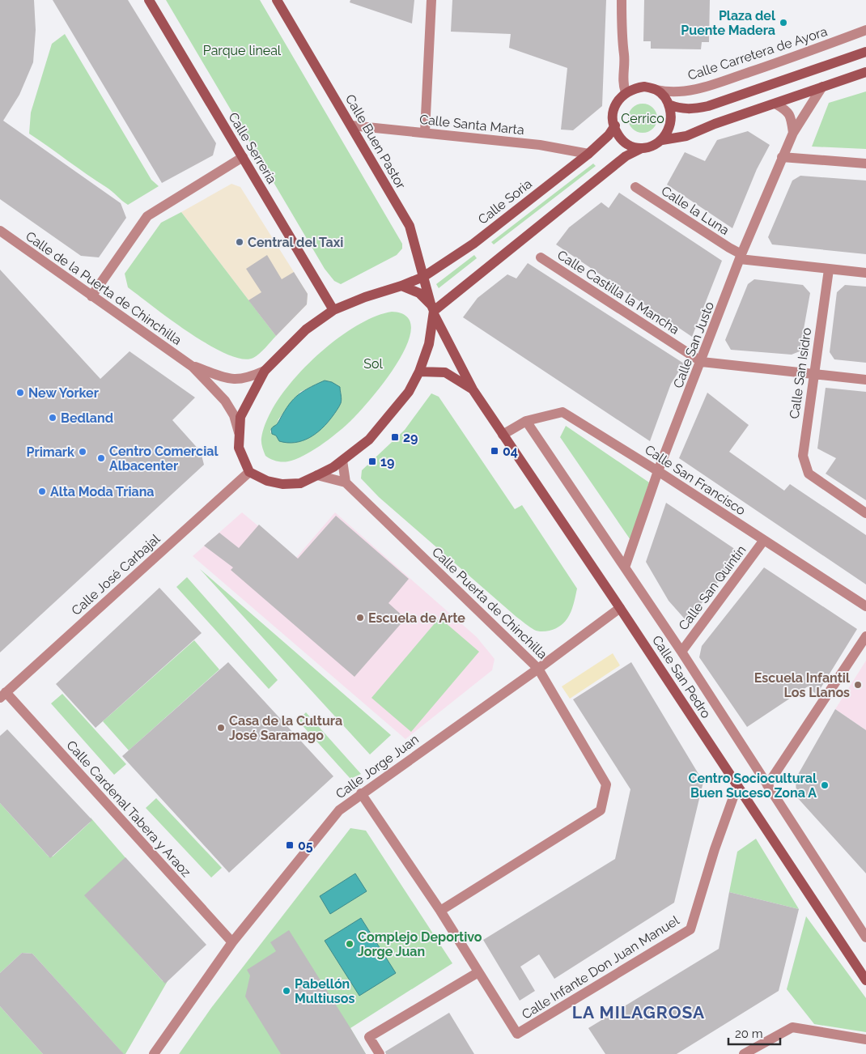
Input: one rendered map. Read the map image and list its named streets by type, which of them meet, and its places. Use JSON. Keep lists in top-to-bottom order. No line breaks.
{"streets":{"main road":["Calle Buen Pastor","Calle Serrería","Calle Soria","Calle San Pedro"],"street":["Calle Carretera de Ayora","Calle Santa Marta","Calle la Luna","Calle de la Puerta de Chinchilla","Calle Castilla la Mancha","Calle San Justo","Calle San Isidro","Calle San Francisco","Calle José Carbajal","Calle San Quintín","Calle Puerta de Chinchilla","Calle Jorge Juan","Calle Cardenal Tabera y Araoz","Calle Infante Don Juan Manuel"]},"crossings":[["Calle Carretera de Ayora","Calle Soria"],["Calle Santa Marta","Calle Buen Pastor"],["Calle Santa Marta","Calle Soria"],["Calle Buen Pastor","Calle Soria"],["Calle Buen Pastor","Calle San Pedro"],["Calle Serrería","Calle Soria"],["Calle Soria","Calle de la Puerta de Chinchilla"],["Calle Soria","Calle José Carbajal"],["Calle la Luna","Calle San Justo"],["Calle Castilla la Mancha","Calle San Justo"],["Calle San Justo","Calle San Francisco"],["Calle San Justo","Calle San Pedro"],["Calle San Francisco","Calle San Quintín"],["Calle San Francisco","Calle San Pedro"],["Calle José Carbajal","Calle Cardenal Tabera y Araoz"],["Calle San Quintín","Calle San Pedro"],["Calle Puerta de Chinchilla","Calle Jorge Juan"],["Calle Puerta de Chinchilla","Calle Infante Don Juan Manuel"],["Calle San Pedro","Calle Jorge Juan"],["Calle San Pedro","Calle Infante Don Juan Manuel"],["Calle Jorge Juan","Calle Cardenal Tabera y Araoz"],["Calle Jorge Juan","Calle Infante Don Juan Manuel"]],"districts":["LA MILAGROSA"],"parks":["Parque lineal","Cerrico","Sol"],"places":{"other":["Plaza del Puente Madera","Central del Taxi","New Yorker","Bedland","Primark","Centro Comercial Albacenter","Alta Moda Triana","Escuela de Arte","Escuela Infantil Los Llanos","Casa de la Cultura José Saramago","Centro Sociocultural Buen Suceso Zona A","Complejo Deportivo Jorge Juan","Pabellón Multiusos"],"transit":["29","04","19","05"]},"scale_bar":"20 m"}
